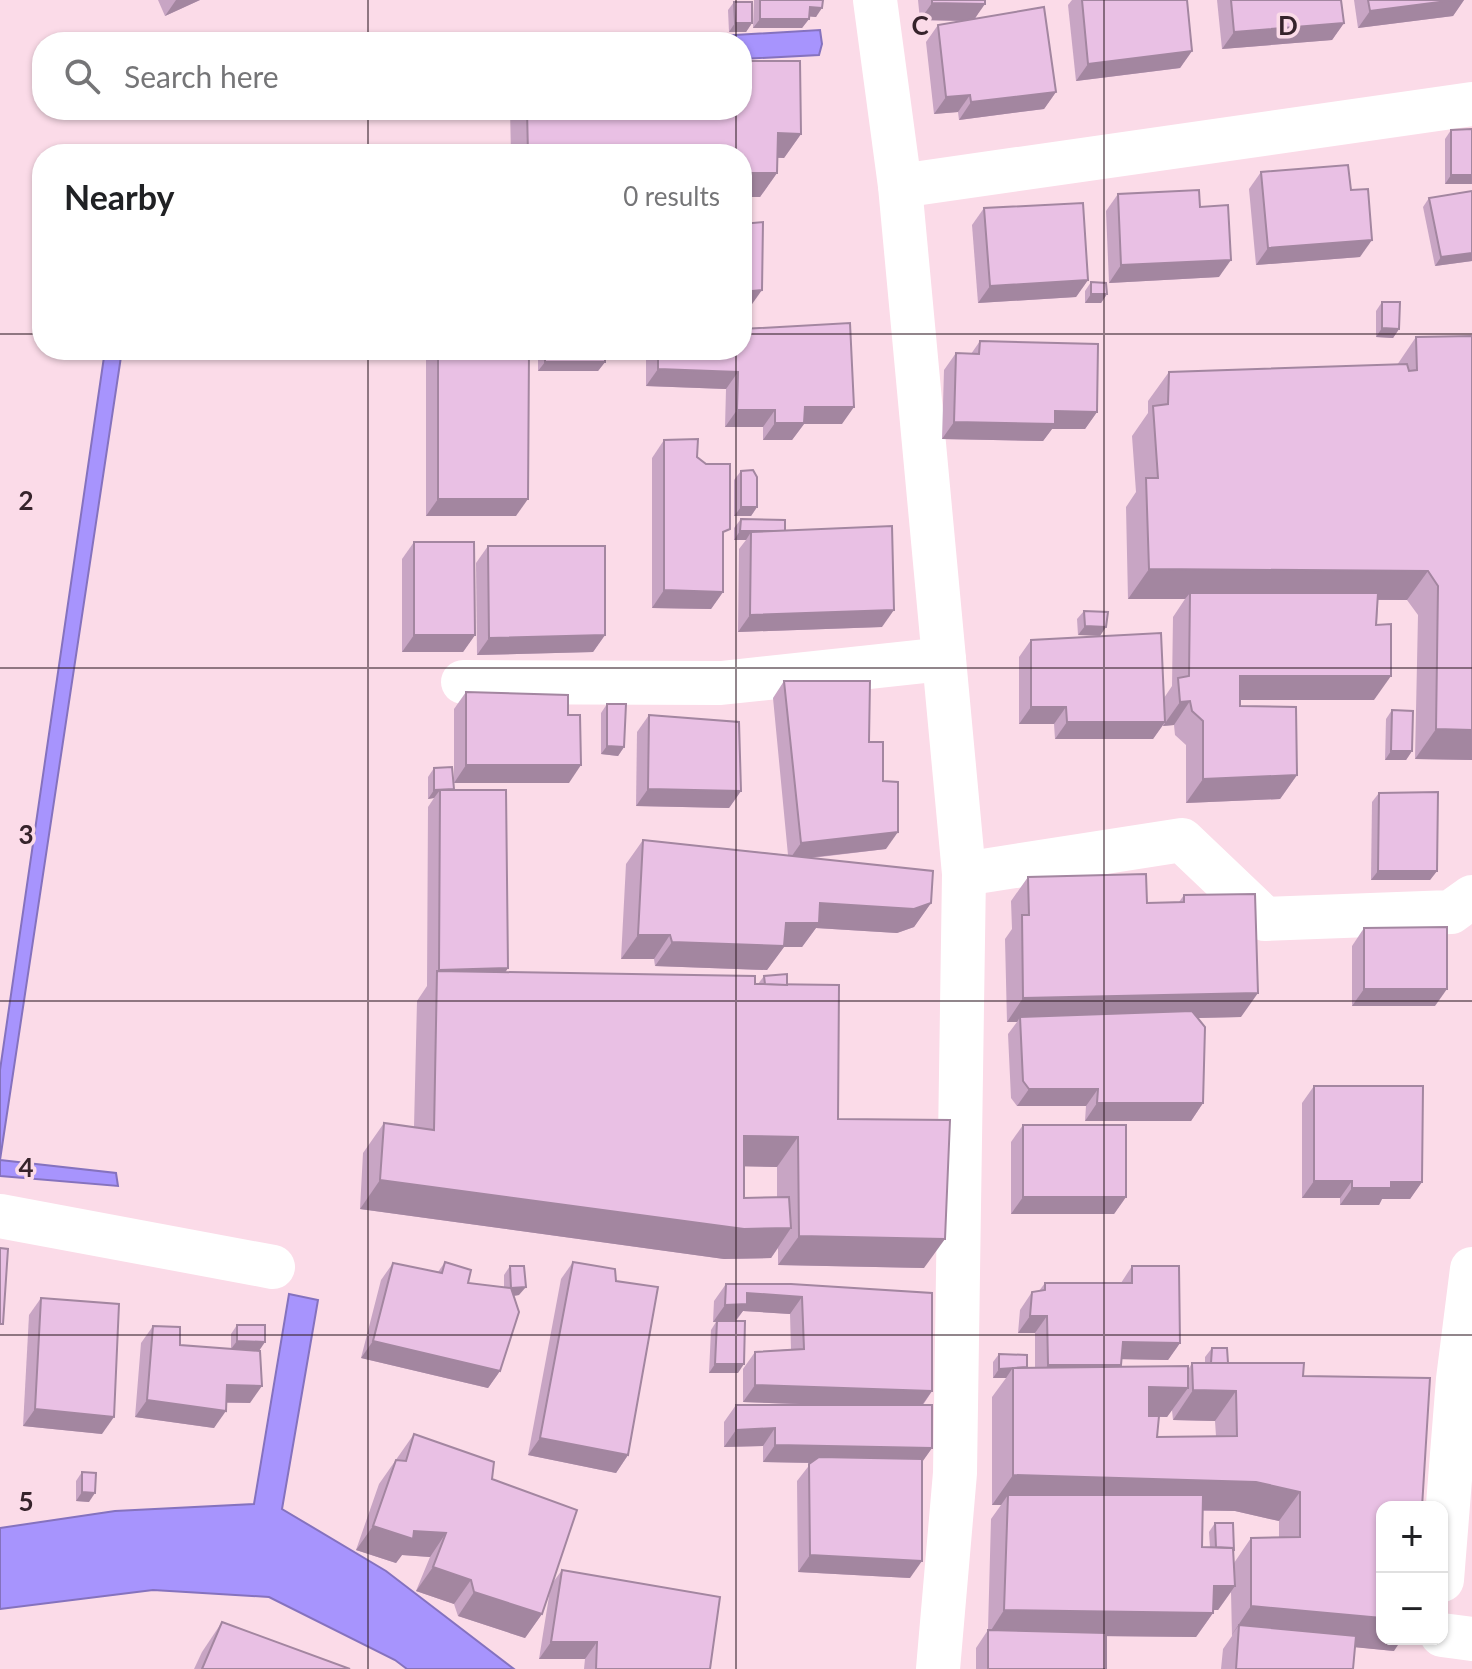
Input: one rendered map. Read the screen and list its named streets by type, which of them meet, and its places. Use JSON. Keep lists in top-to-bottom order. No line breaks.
{"page":{"search":"Search here","heading":["Nearby","0 results"],"map_buttons":["+","−"]},"grid":{"columns":["C","D"],"rows":["2","3","4","5"]}}
